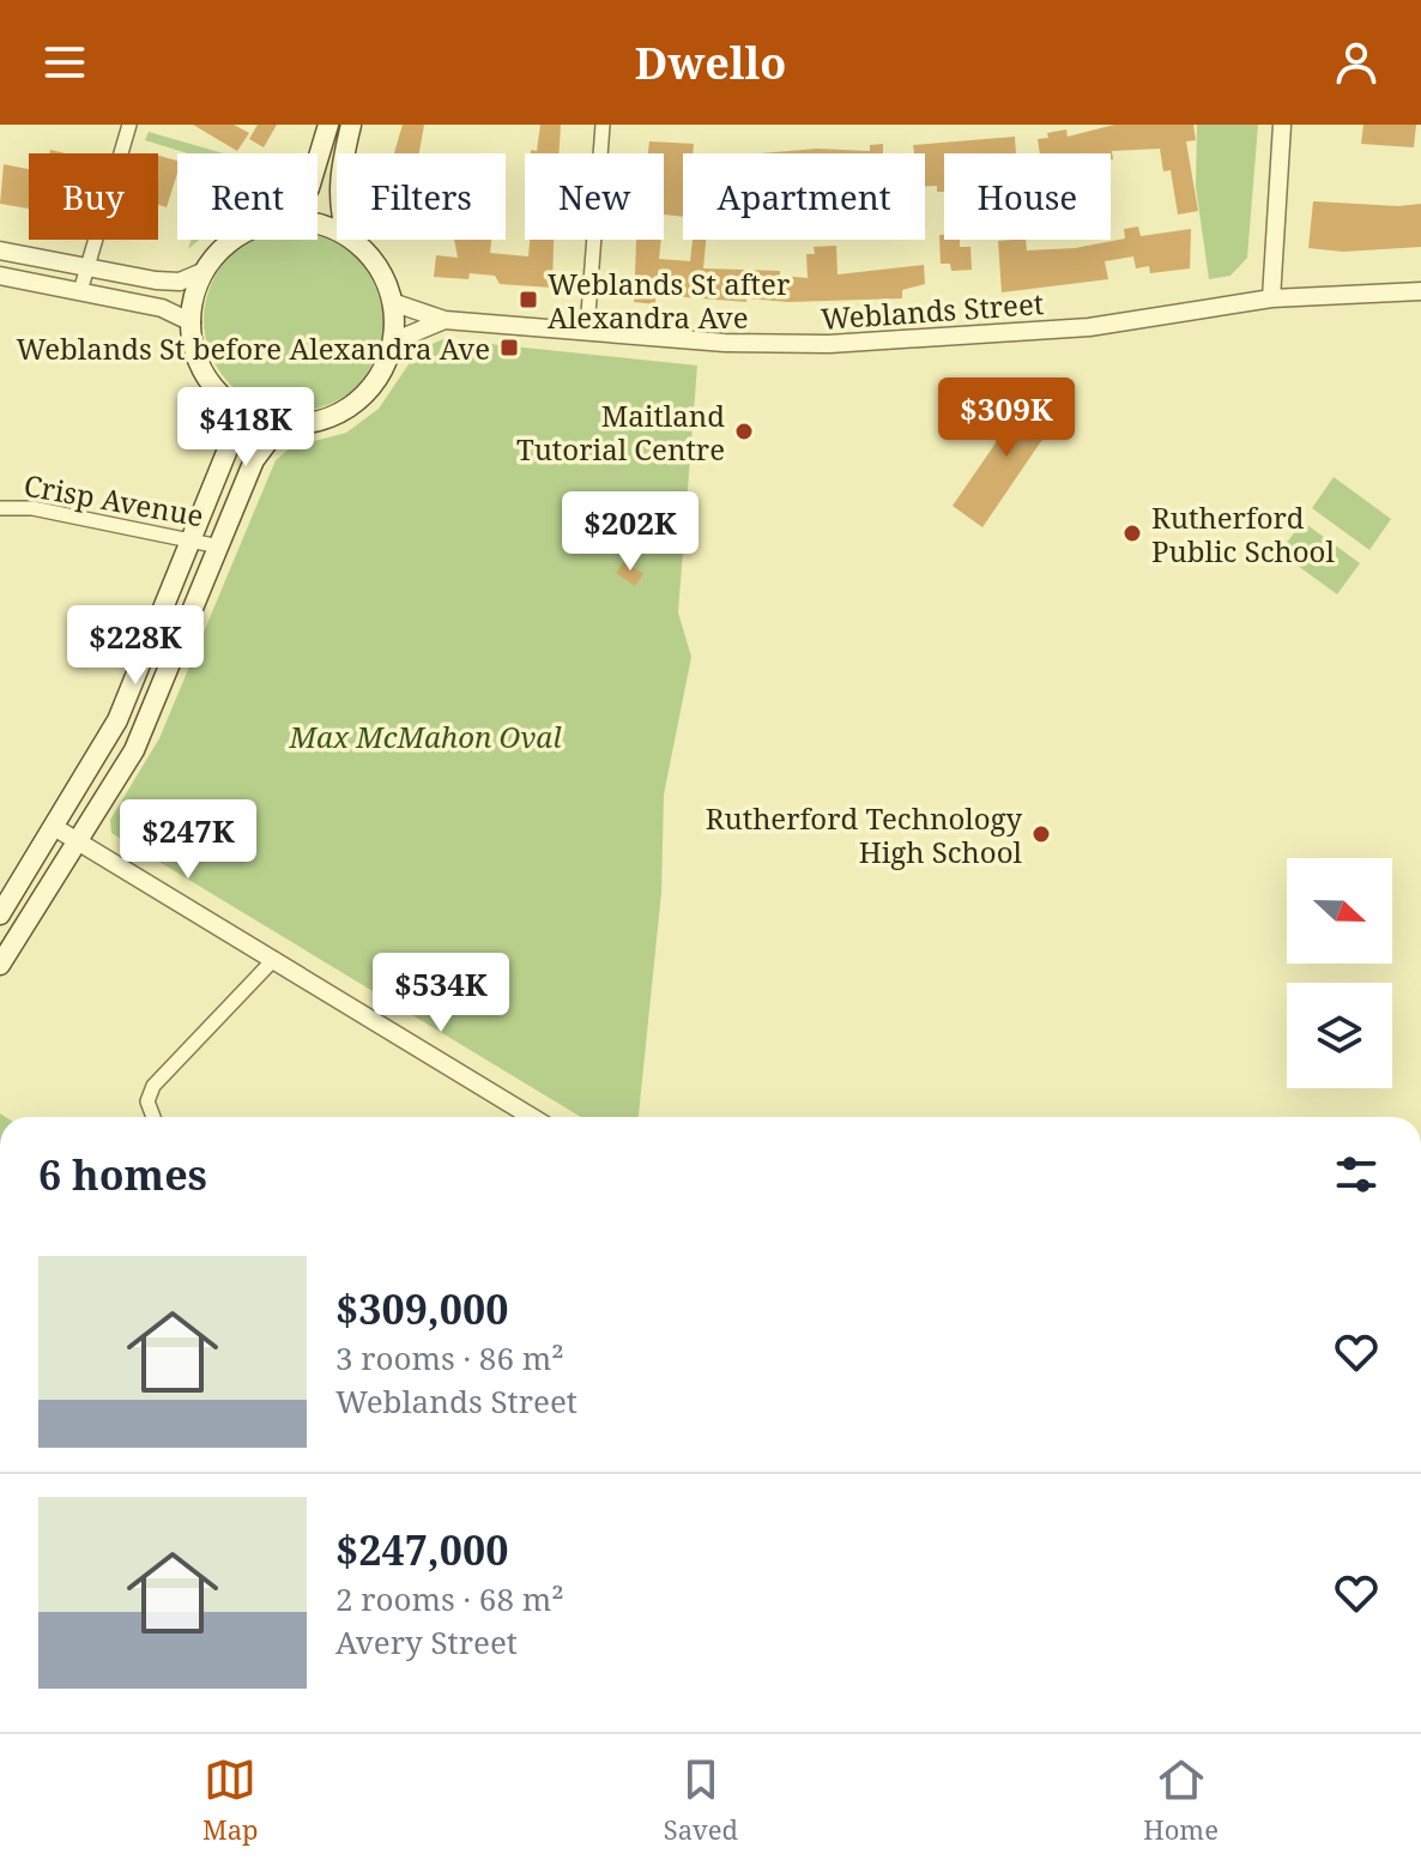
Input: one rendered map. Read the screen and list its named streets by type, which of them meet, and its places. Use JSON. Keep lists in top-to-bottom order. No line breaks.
{"streets":{"street":["Weblands Street","Crisp Avenue"]},"parks":["Max McMahon Oval"],"places":{"transit":["Weblands St after Alexandra Ave","Weblands St before Alexandra Ave"],"other":["Maitland Tutorial Centre","Rutherford Public School","Rutherford Technology High School"]},"north":"right","page":{"header":"Dwello","chip":["Buy","Rent","Filters","New","Apartment","House"],"price":["$309K","$418K","$202K","$228K","$247K","$534K"],"heading":"6 homes","list":[{"name":"$309,000","note":"3 rooms · 86 m² · Weblands Street"},{"name":"$247,000","note":"2 rooms · 68 m² · Avery Street"}],"tabs":["Map","Saved","Home"]}}
